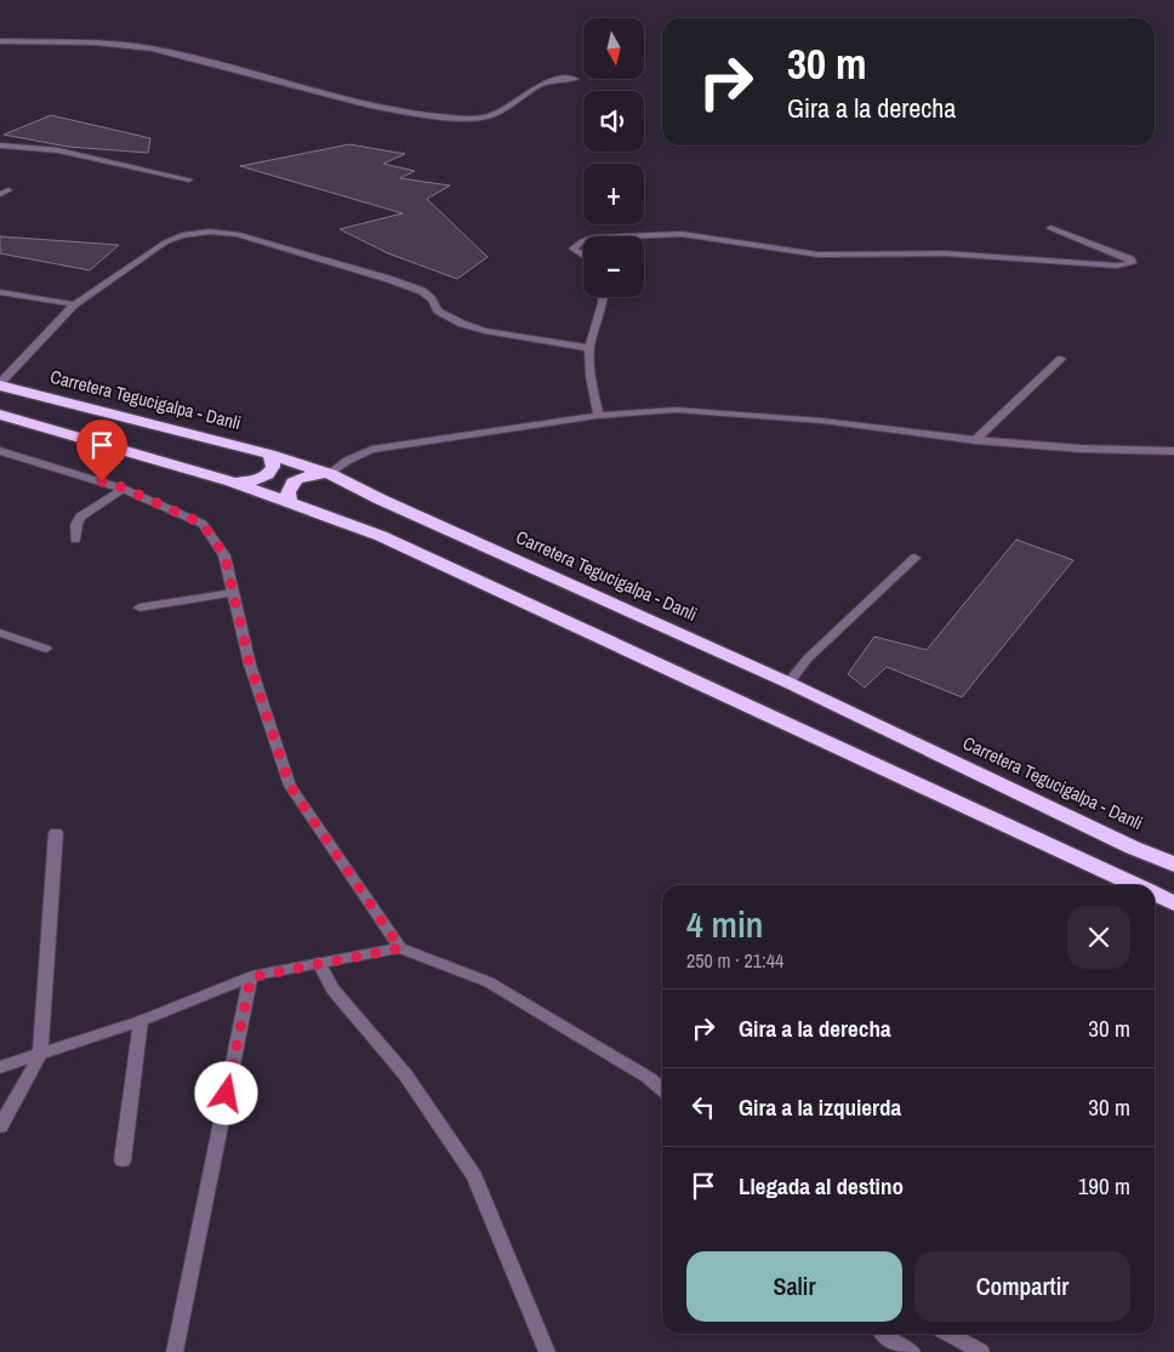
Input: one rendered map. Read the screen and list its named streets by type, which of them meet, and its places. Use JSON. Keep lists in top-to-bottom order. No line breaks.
{"streets":{"highway":["Carretera Tegucigalpa - Danli"]},"north":"bottom","page":{"map_buttons":["+","−"],"turn":["30 m","Gira a la derecha"],"heading":["4 min","250 m · 21:44"],"list":[{"name":"Gira a la derecha","value":"30 m"},{"name":"Gira a la izquierda","value":"30 m"},{"name":"Llegada al destino","value":"190 m"}],"buttons":["Salir","Compartir"]}}
